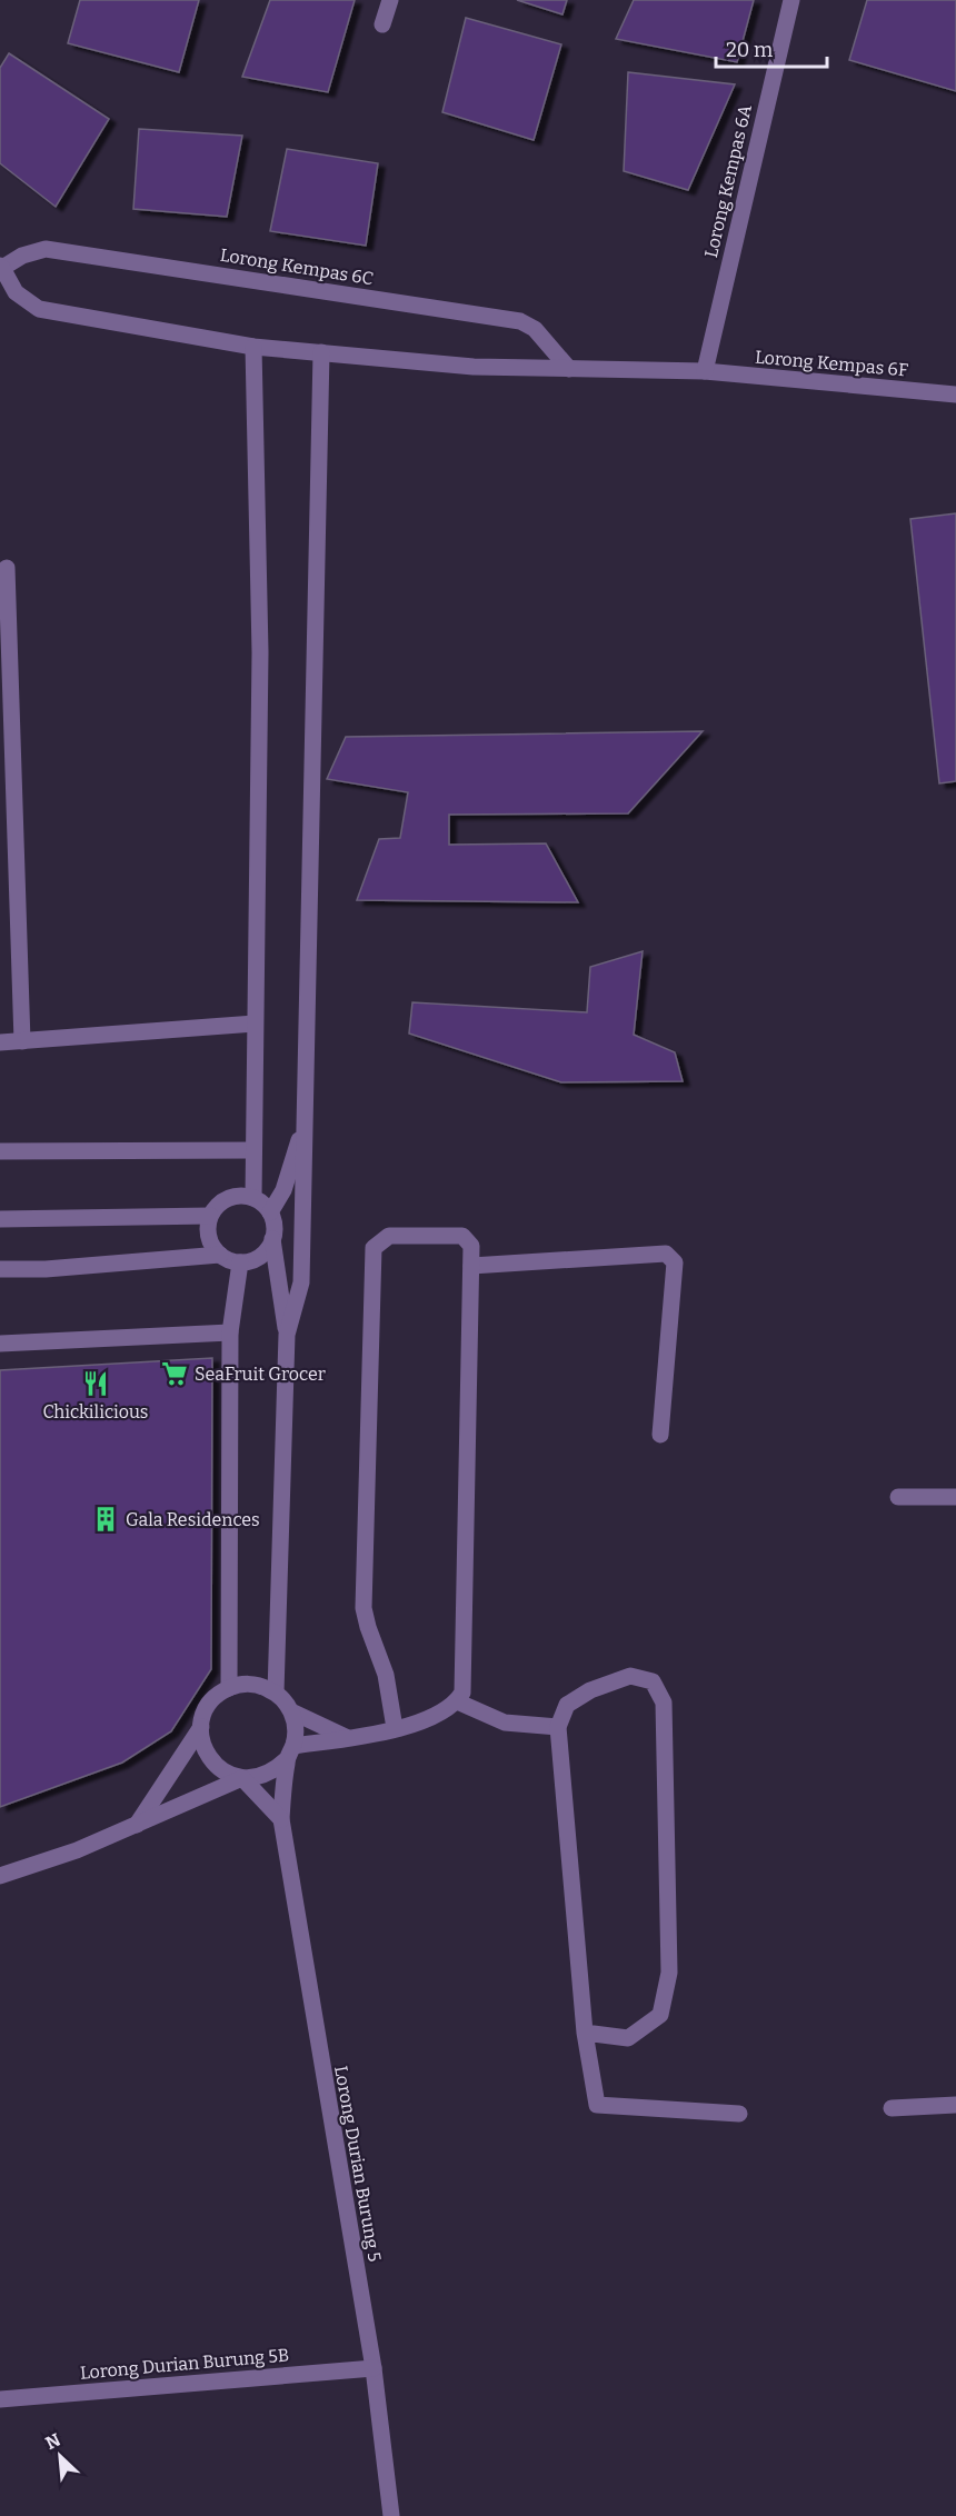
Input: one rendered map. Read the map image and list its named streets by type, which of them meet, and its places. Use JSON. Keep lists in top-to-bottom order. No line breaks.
{"streets":{"street":["Lorong Kempas 6A","Lorong Kempas 6C","Lorong Kempas 6F","Lorong Durian Burung 5","Lorong Durian Burung 5B"]},"crossings":[["Lorong Kempas 6A","Lorong Kempas 6C"],["Lorong Kempas 6A","Lorong Kempas 6F"],["Lorong Kempas 6C","Lorong Kempas 6F"],["Lorong Durian Burung 5","Lorong Durian Burung 5B"]],"places":{"supermarket":["SeaFruit Grocer"],"restaurant":["Chickilicious"],"building":["Gala Residences"]},"scale_bar":"20 m","north":"top left"}
